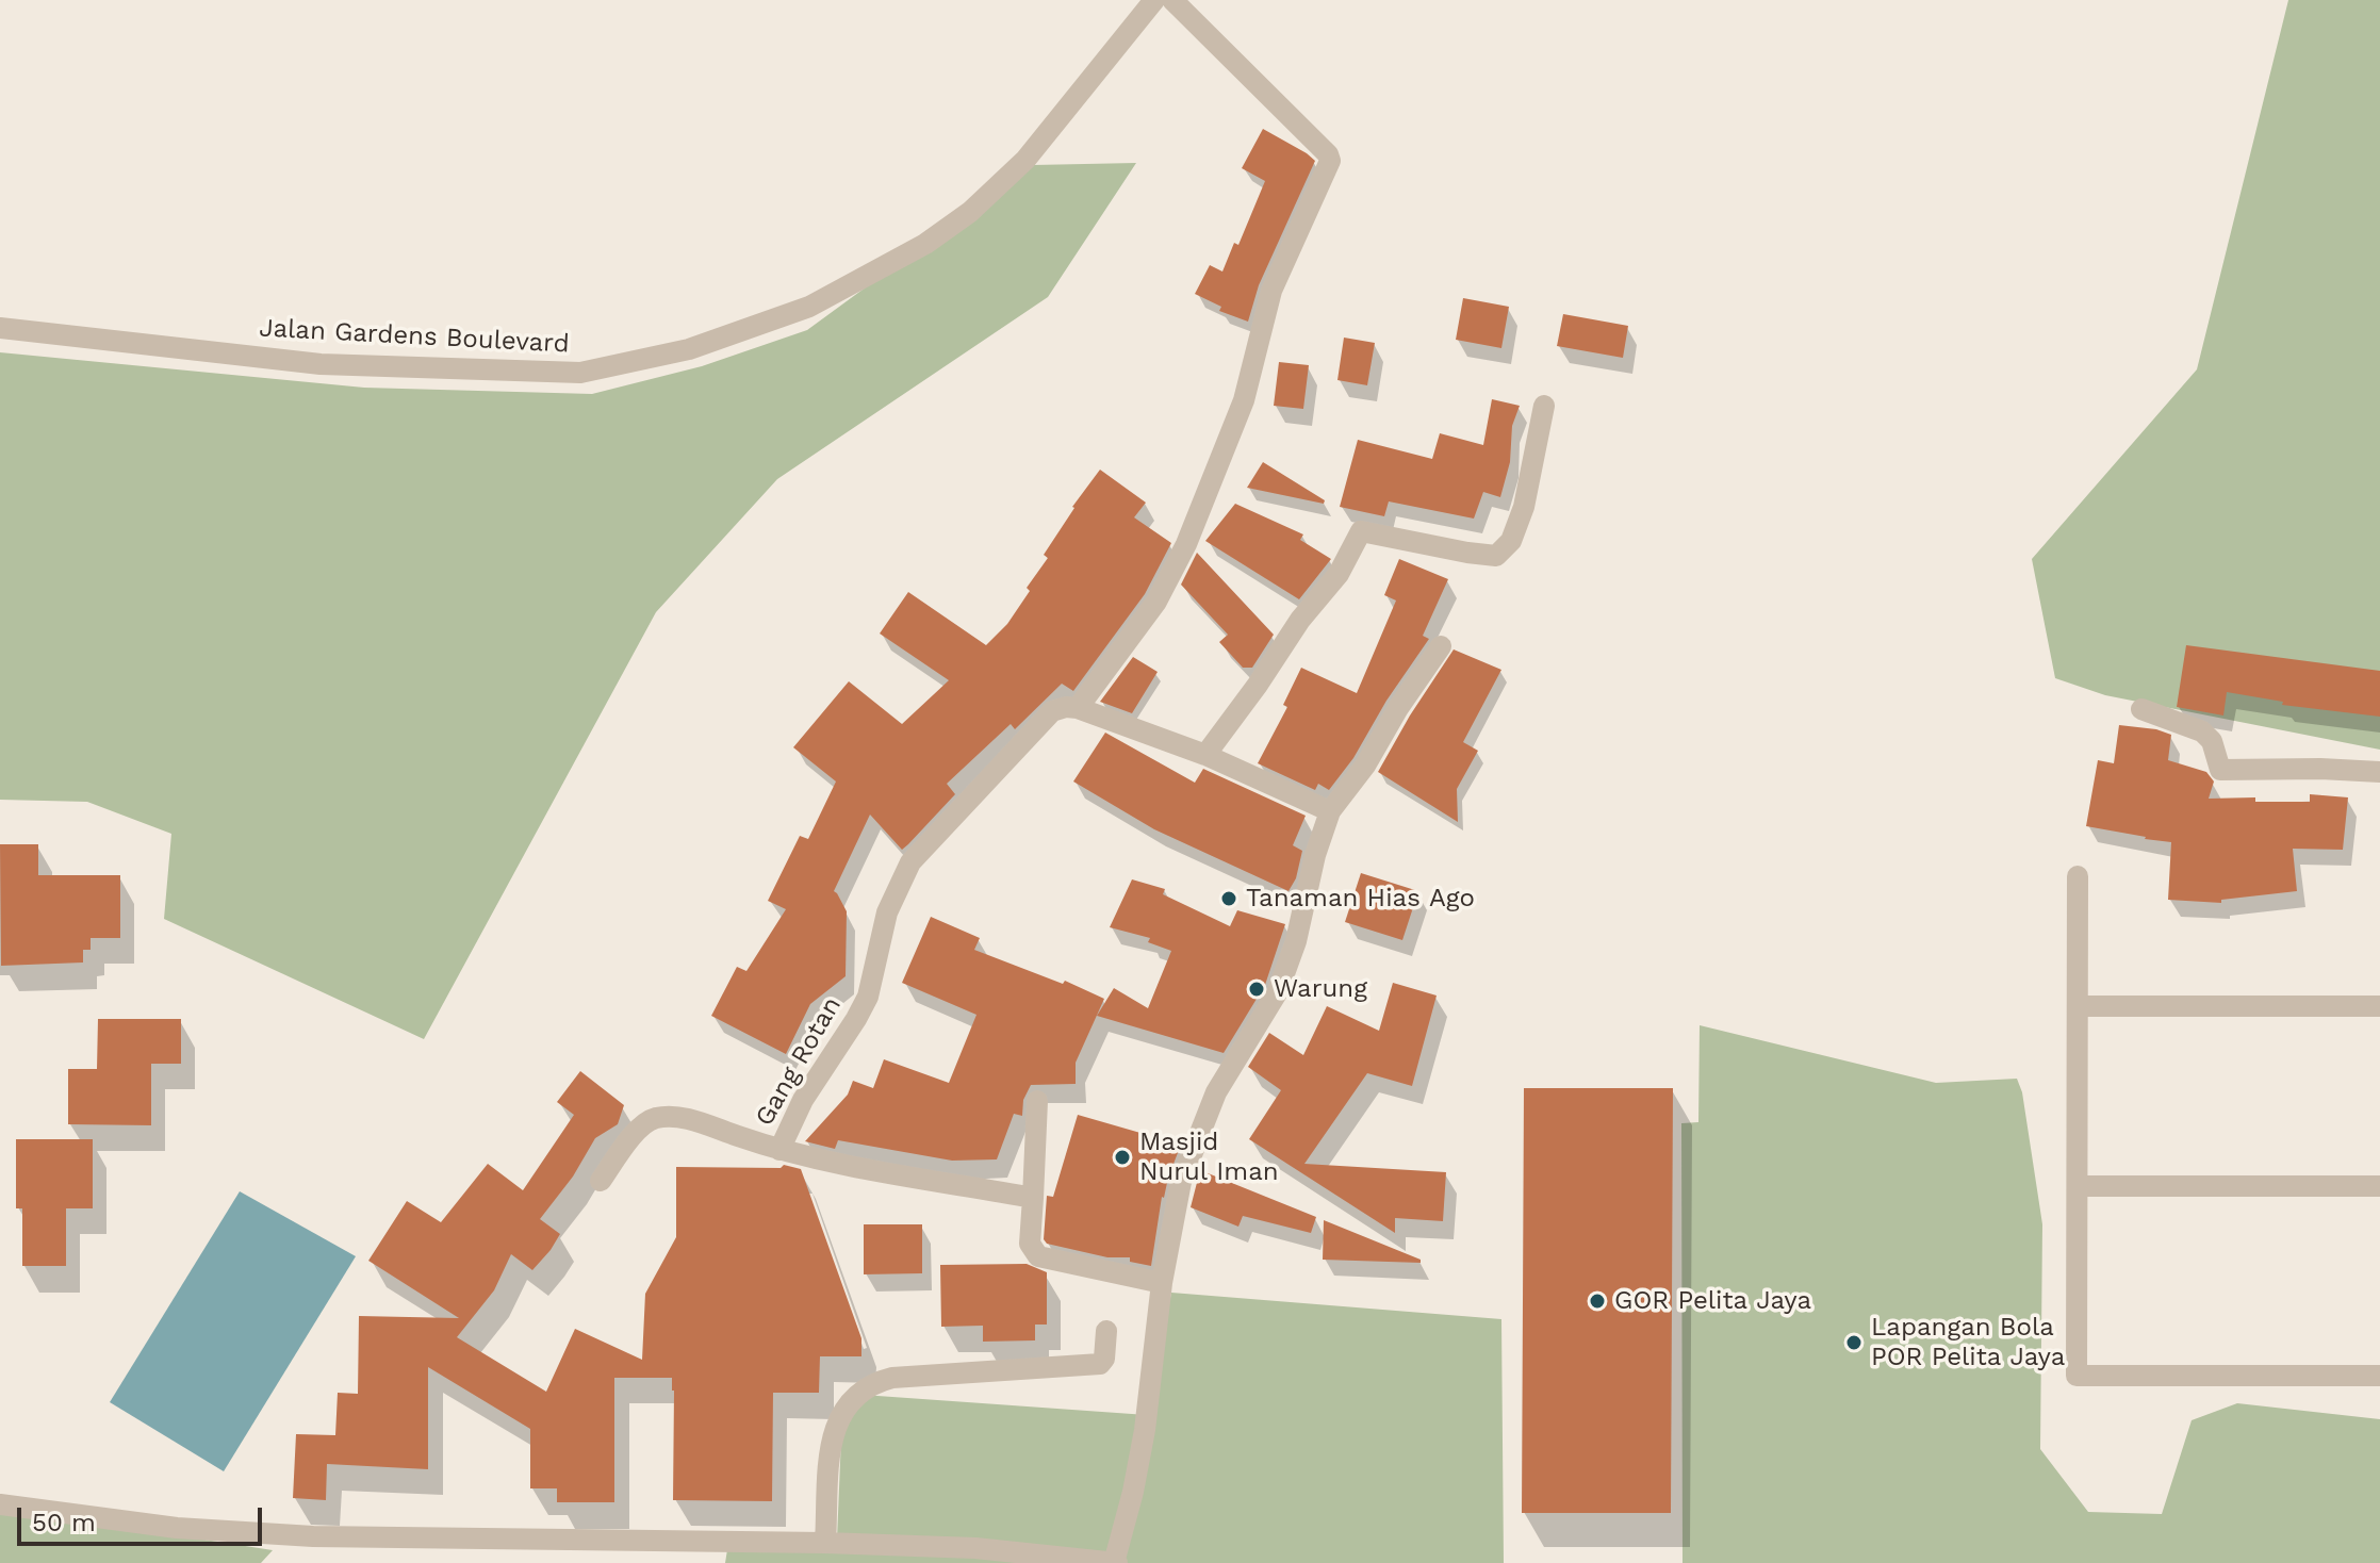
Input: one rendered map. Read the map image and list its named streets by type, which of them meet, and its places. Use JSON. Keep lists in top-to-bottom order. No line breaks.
{"streets":{"street":["Jalan Gardens Boulevard","Gang Rotan"]},"places":["Tanaman Hias Ago","Warung","Masjid Nurul Iman","GOR Pelita Jaya","Lapangan Bola POR Pelita Jaya"],"scale_bar":"50 m"}
